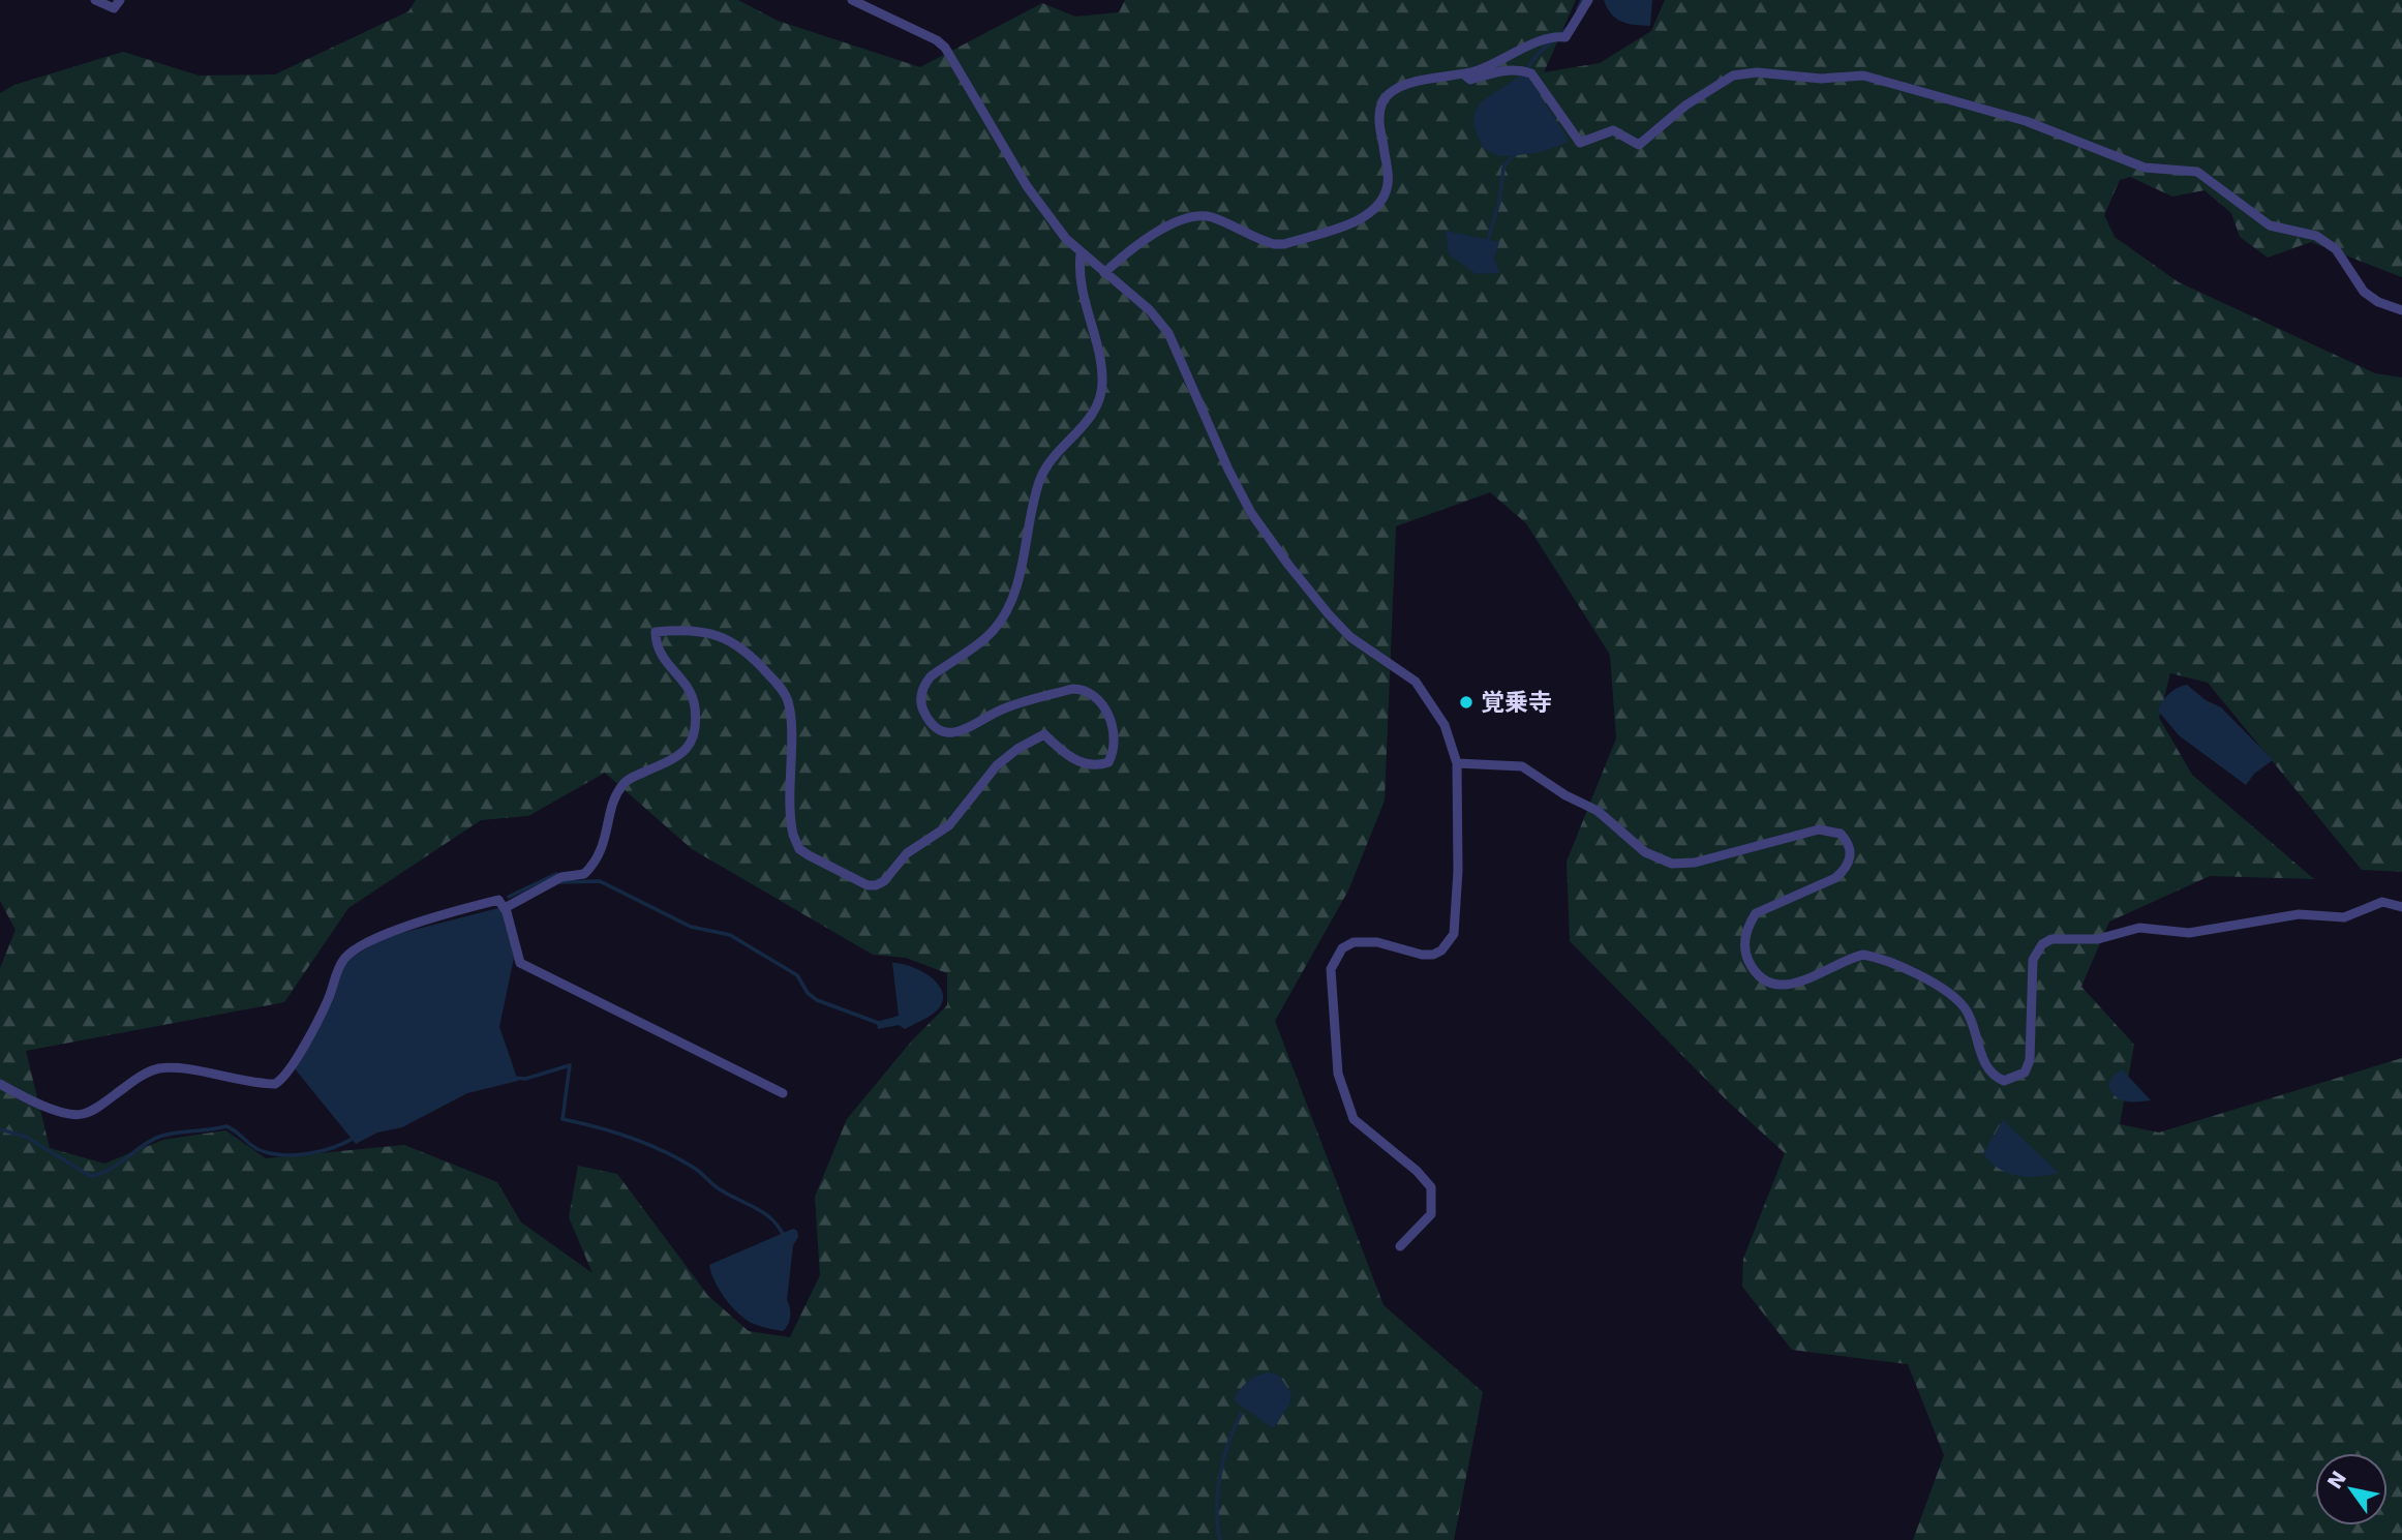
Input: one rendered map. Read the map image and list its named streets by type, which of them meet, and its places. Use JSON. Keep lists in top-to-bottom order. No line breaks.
{"places":["覚乗寺"],"north":"top left"}
